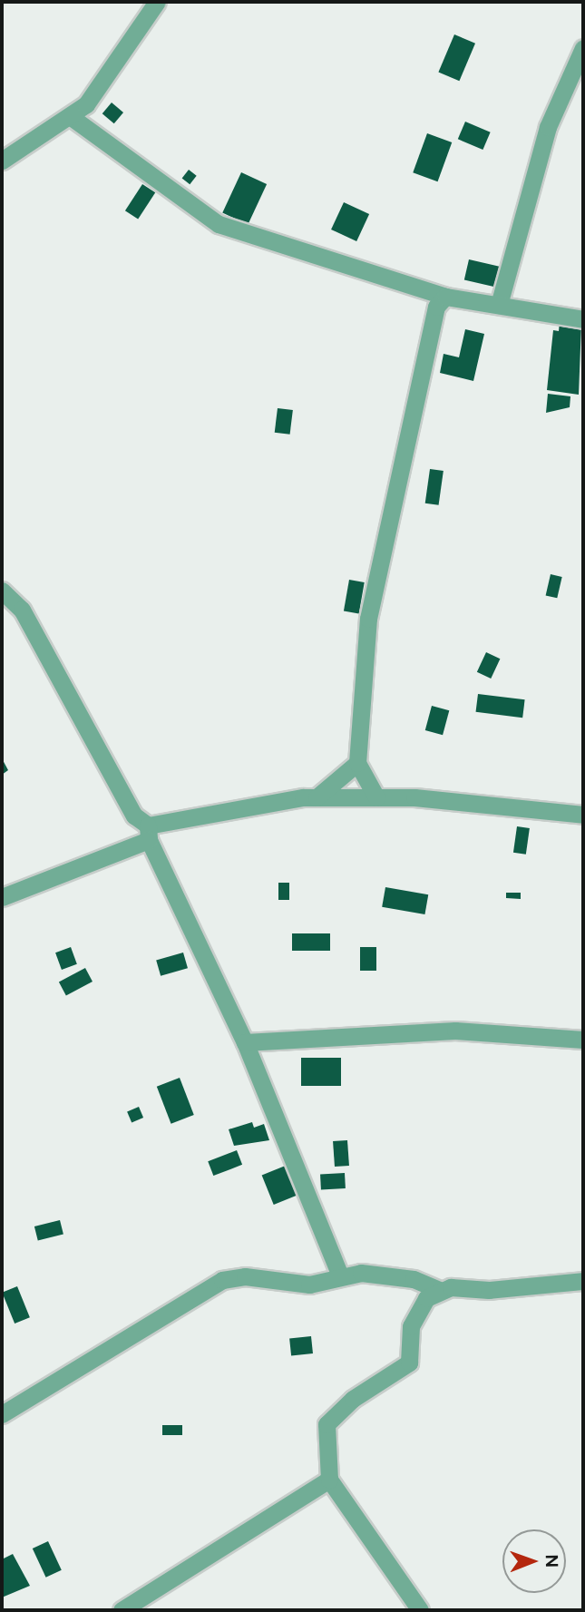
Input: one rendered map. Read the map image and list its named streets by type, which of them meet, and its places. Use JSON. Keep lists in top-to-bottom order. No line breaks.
{"north":"right"}
